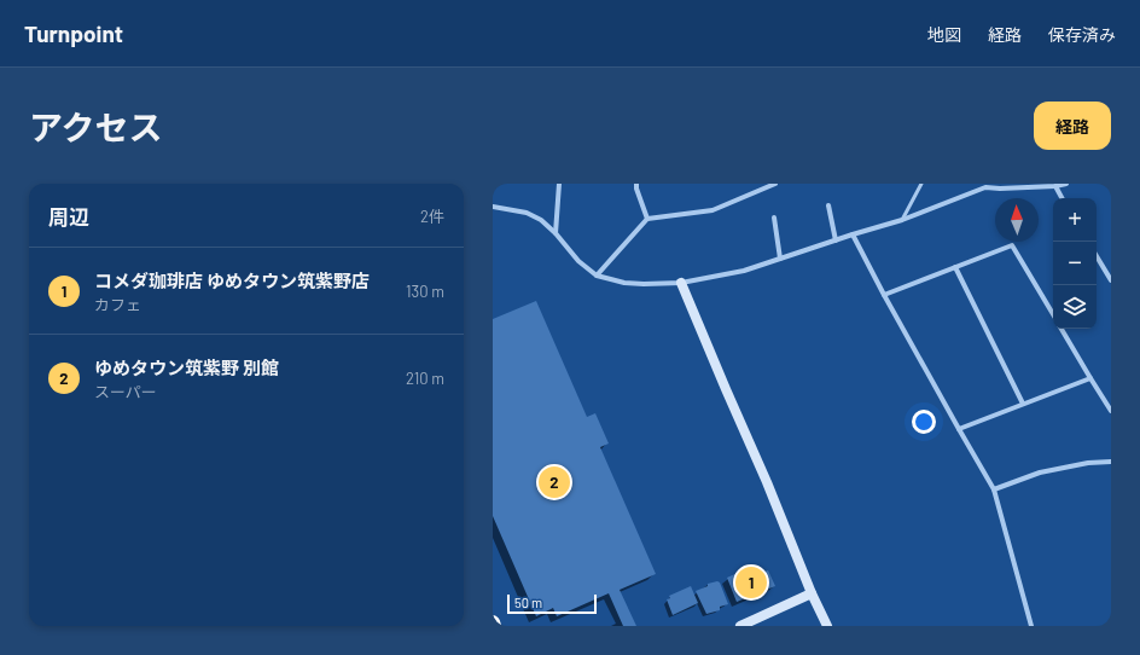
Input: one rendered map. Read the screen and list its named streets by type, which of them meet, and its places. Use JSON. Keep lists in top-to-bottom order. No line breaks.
{"scale_bar":"50 m","north":"top","page":{"header":"Turnpoint","nav":["地図","経路","保存済み"],"title":"アクセス","buttons":"経路","heading":["周辺","2件"],"map_buttons":["+","−"],"list":[{"mark":"1","name":"コメダ珈琲店 ゆめタウン筑紫野店","note":"カフェ","value":"130 m"},{"mark":"2","name":"ゆめタウン筑紫野 別館","note":"スーパー","value":"210 m"}],"pins":["2","1"],"scale":"50 m"}}
